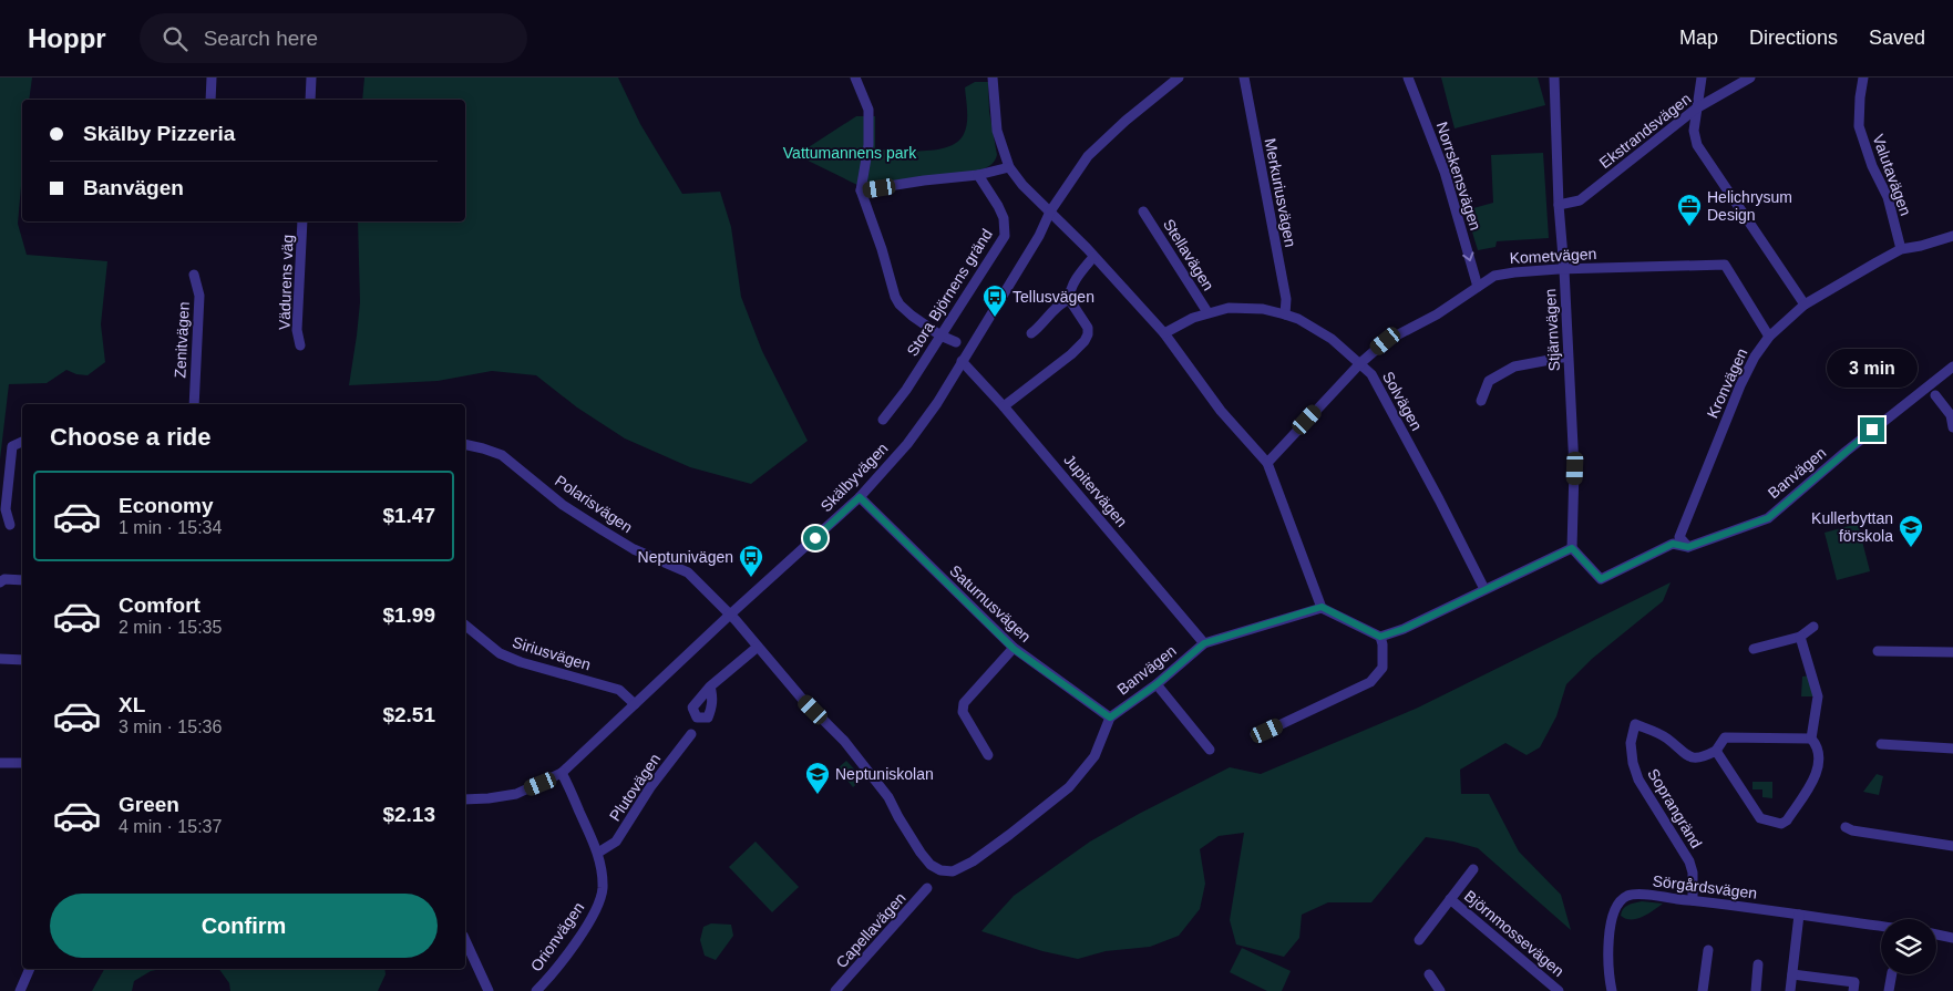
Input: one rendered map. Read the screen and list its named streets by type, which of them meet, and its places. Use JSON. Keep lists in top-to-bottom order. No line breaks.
{"streets":{"street":["Ekstrandsvägen","Valutavägen","Norrskensvägen","Merkuriusvägen","Stellavägen","Kometvägen","Vädurens väg","Stora Björnens gränd","Stjärnvägen","Zenitvägen","Kronvägen","Solvägen","Banvägen","Skälbyvägen","Jupitervägen","Polarisvägen","Saturnusvägen","Siriusvägen","Plutovägen","Soprangränd","Sörgårdsvägen","Capellavägen","Björnmossevägen","Orionvägen"]},"crossings":[["Ekstrandsvägen","Stjärnvägen"],["Valutavägen","Kronvägen"],["Norrskensvägen","Kometvägen"],["Merkuriusvägen","Solvägen"],["Stellavägen","Solvägen"],["Kometvägen","Stjärnvägen"],["Kometvägen","Kronvägen"],["Kometvägen","Solvägen"],["Stjärnvägen","Banvägen"],["Kronvägen","Banvägen"],["Banvägen","Jupitervägen"],["Banvägen","Saturnusvägen"],["Skälbyvägen","Jupitervägen"],["Skälbyvägen","Polarisvägen"],["Skälbyvägen","Saturnusvägen"],["Skälbyvägen","Siriusvägen"],["Skälbyvägen","Orionvägen"],["Plutovägen","Orionvägen"],["Soprangränd","Sörgårdsvägen"]],"one_way":["Norrskensvägen"],"parks":["Vattumannens park"],"places":{"office":["Helichrysum Design"],"bus stop":["Tellusvägen","Neptunivägen"],"school or university":["Kullerbyttan förskola","Neptuniskolan"]},"page":{"header":"Hoppr","search":"Search here","nav":["Map","Directions","Saved"],"banner":["Skälby Pizzeria","Banvägen"],"bubble":"3 min","heading":"Choose a ride","list":[{"name":"Economy","note":"1 min · 15:34","value":"$1.47"},{"name":"Comfort","note":"2 min · 15:35","value":"$1.99"},{"name":"XL","note":"3 min · 15:36","value":"$2.51"},{"name":"Green","note":"4 min · 15:37","value":"$2.13"}],"buttons":"Confirm"}}
